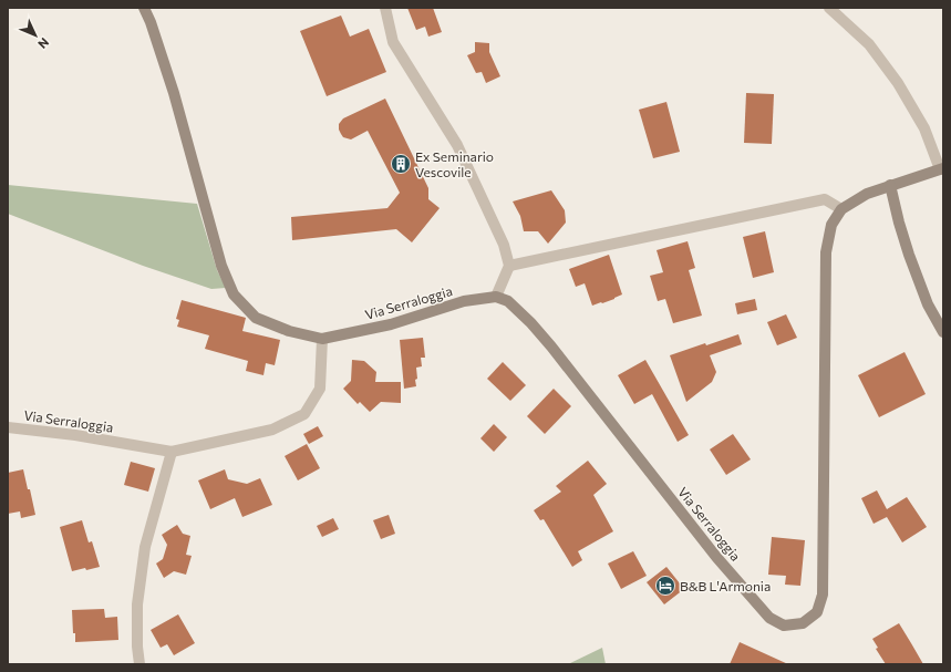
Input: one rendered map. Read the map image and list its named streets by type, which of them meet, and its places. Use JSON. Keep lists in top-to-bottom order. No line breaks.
{"streets":{"main road":["Via Serraloggia"]},"places":{"building":["Ex Seminario Vescovile"],"hotel":["B&B L'Armonia"]},"north":"bottom right"}
